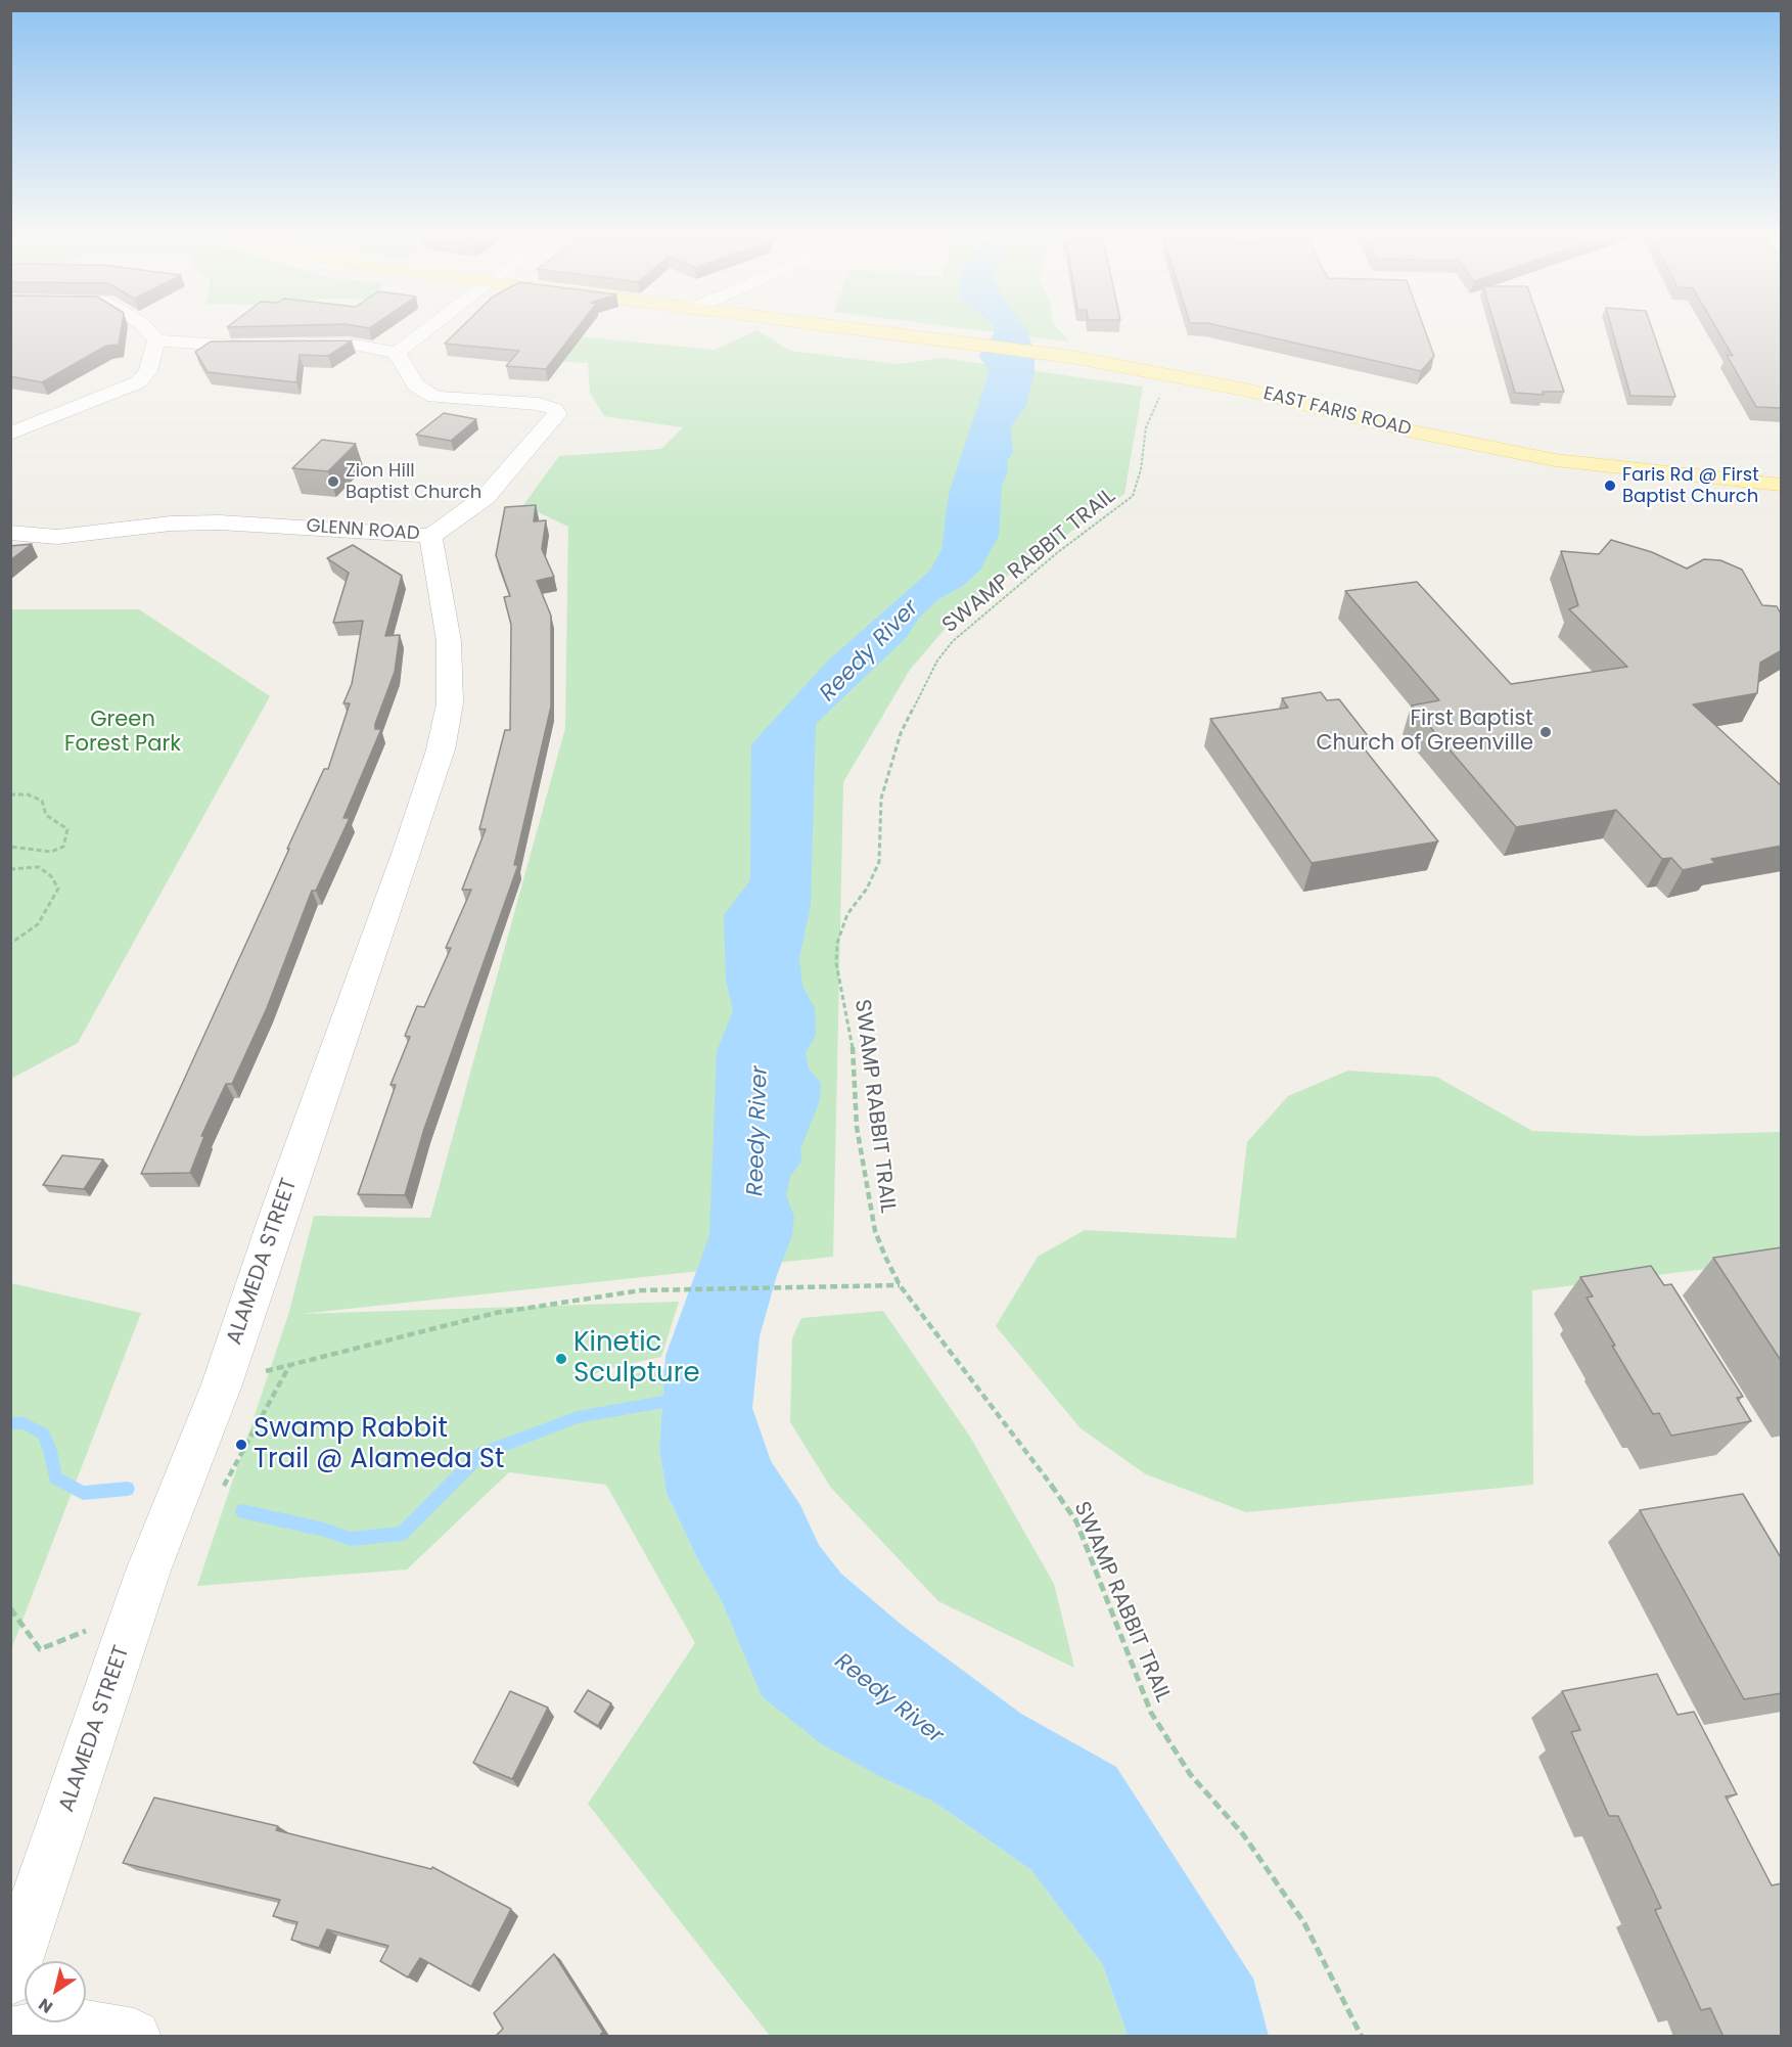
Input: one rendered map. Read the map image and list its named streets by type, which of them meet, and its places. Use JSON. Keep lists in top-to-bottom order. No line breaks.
{"streets":{"main road":["EAST FARIS ROAD"],"street":["GLENN ROAD","ALAMEDA STREET"],"path":["SWAMP RABBIT TRAIL"]},"crossings":[["GLENN ROAD","ALAMEDA STREET"]],"water":["Reedy River"],"parks":["Green Forest Park"],"places":["Zion Hill Baptist Church","Faris Rd @ First Baptist Church","First Baptist Church of Greenville","Kinetic Sculpture","Swamp Rabbit Trail @ Alameda St"],"north":"bottom left"}
